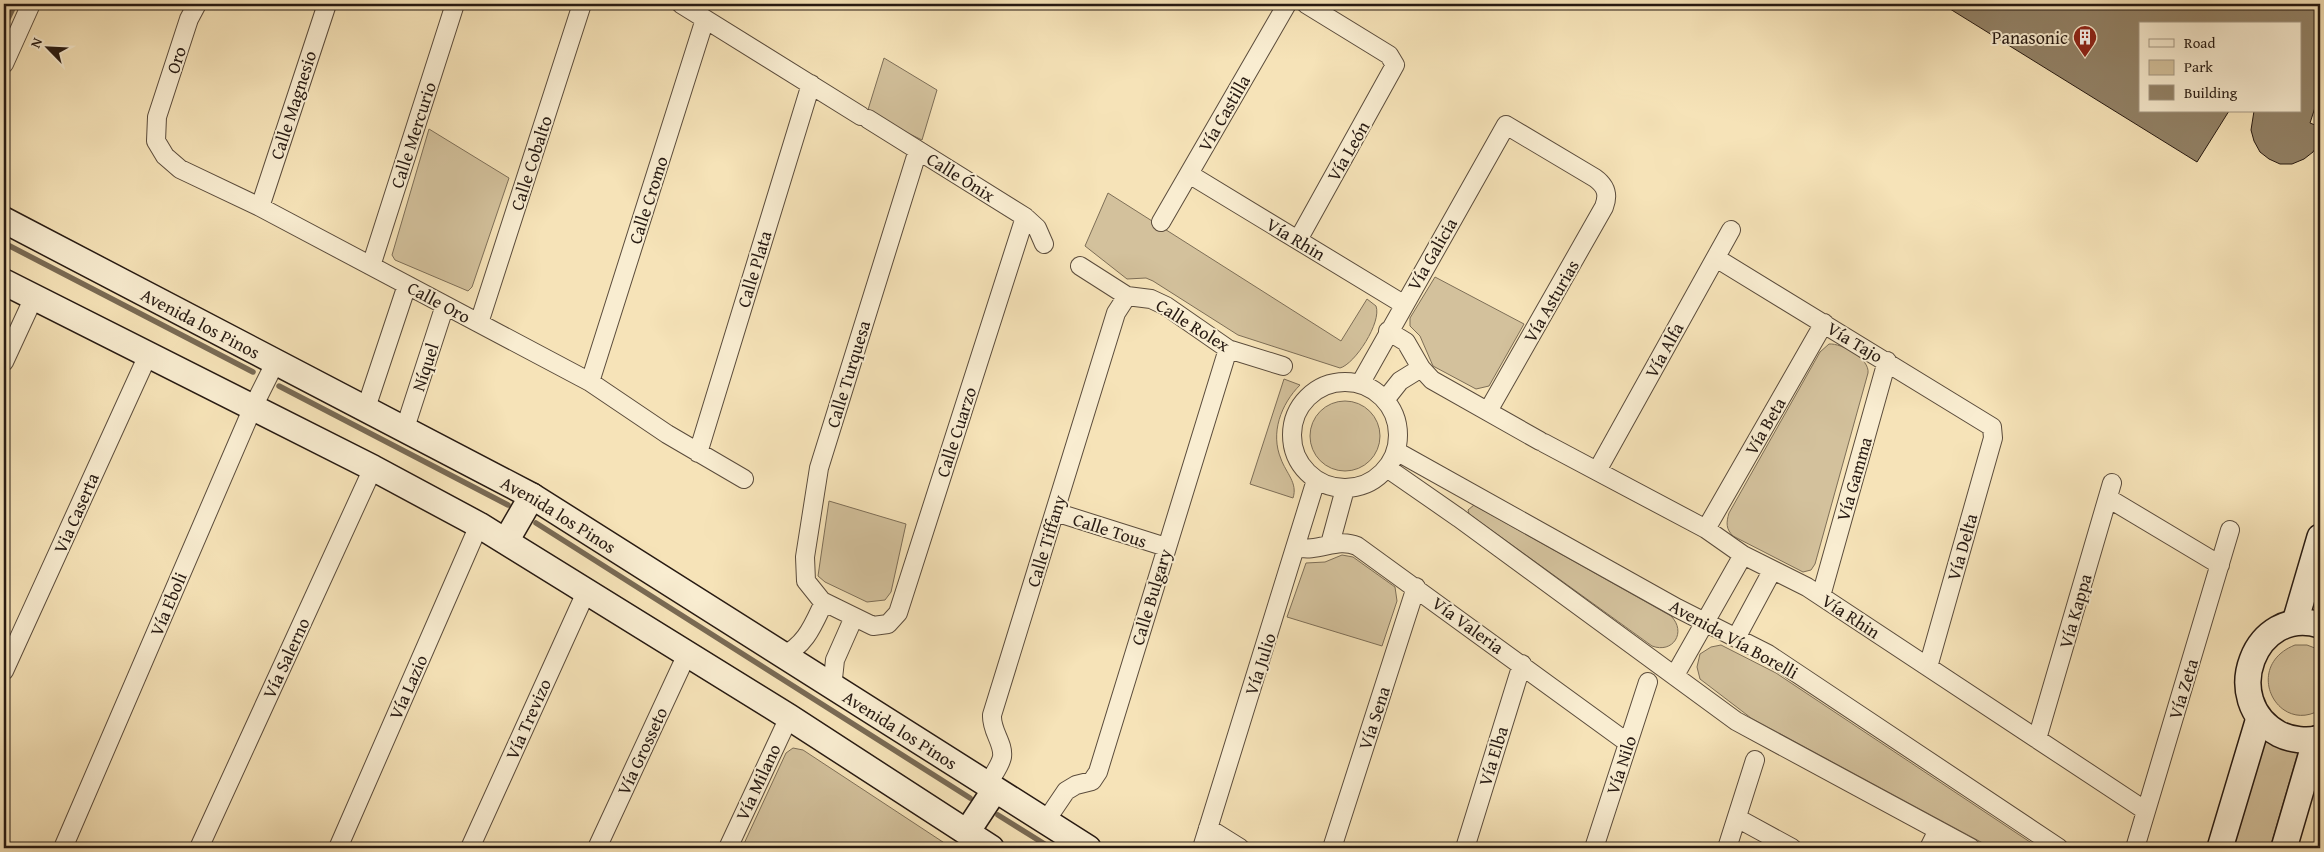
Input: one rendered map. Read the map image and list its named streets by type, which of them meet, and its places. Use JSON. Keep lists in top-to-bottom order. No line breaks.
{"streets":{"street":["Oro","Calle Magnesio","Vía Castilla","Calle Mercurio","Vía León","Calle Cobalto","Calle Ónix","Calle Cromo","Vía Rhin","Vía Galicia","Calle Plata","Vía Asturias","Calle Oro","Avenida los Pinos","Calle Rolex","Vía Tajo","Vía Alfa","Níquel","Calle Turquesa","Vía Beta","Calle Cuarzo","Vía Gamma","Via Caserta","Calle Tous","Calle Tiffany","Vía Delta","Calle Bulgary","Vía Eboli","Vía Kappa","Vía Valeria","Avenida Vía Borelli","Vía Salerno","Vía Julio","Vía Lazio","Vía Zeta","Vía Sena","Vía Trevizo","Vía Grosseto","Vía Elba","Vía Nilo","Vía Milano"]},"crossings":[["Oro","Calle Oro"],["Calle Magnesio","Calle Oro"],["Vía Castilla","Vía Rhin"],["Calle Mercurio","Calle Oro"],["Vía León","Vía Rhin"],["Calle Cobalto","Calle Oro"],["Calle Ónix","Calle Plata"],["Calle Ónix","Calle Turquesa"],["Calle Ónix","Calle Cuarzo"],["Calle Cromo","Calle Oro"],["Vía Rhin","Vía Galicia"],["Vía Rhin","Vía Asturias"],["Vía Rhin","Vía Alfa"],["Vía Rhin","Vía Beta"],["Vía Rhin","Vía Gamma"],["Vía Rhin","Vía Delta"],["Vía Rhin","Vía Kappa"],["Vía Rhin","Vía Zeta"],["Vía Galicia","Vía Asturias"],["Vía Galicia","Avenida Vía Borelli"],["Vía Galicia","Vía Julio"],["Calle Plata","Calle Oro"],["Calle Oro","Níquel"],["Avenida los Pinos","Níquel"],["Avenida los Pinos","Calle Tiffany"],["Avenida los Pinos","Calle Bulgary"],["Avenida los Pinos","Vía Eboli"],["Calle Rolex","Calle Tiffany"],["Calle Rolex","Calle Bulgary"],["Vía Tajo","Vía Alfa"],["Vía Tajo","Vía Beta"],["Vía Tajo","Vía Gamma"],["Vía Tajo","Vía Delta"],["Calle Tous","Calle Tiffany"],["Calle Tous","Calle Bulgary"],["Vía Kappa","Vía Zeta"],["Vía Valeria","Vía Julio"],["Vía Valeria","Vía Sena"],["Vía Valeria","Vía Elba"],["Vía Valeria","Vía Nilo"],["Avenida Vía Borelli","Vía Julio"]],"places":{"building":["Panasonic"]},"legend":["Road","Park","Building"],"north":"top left"}
